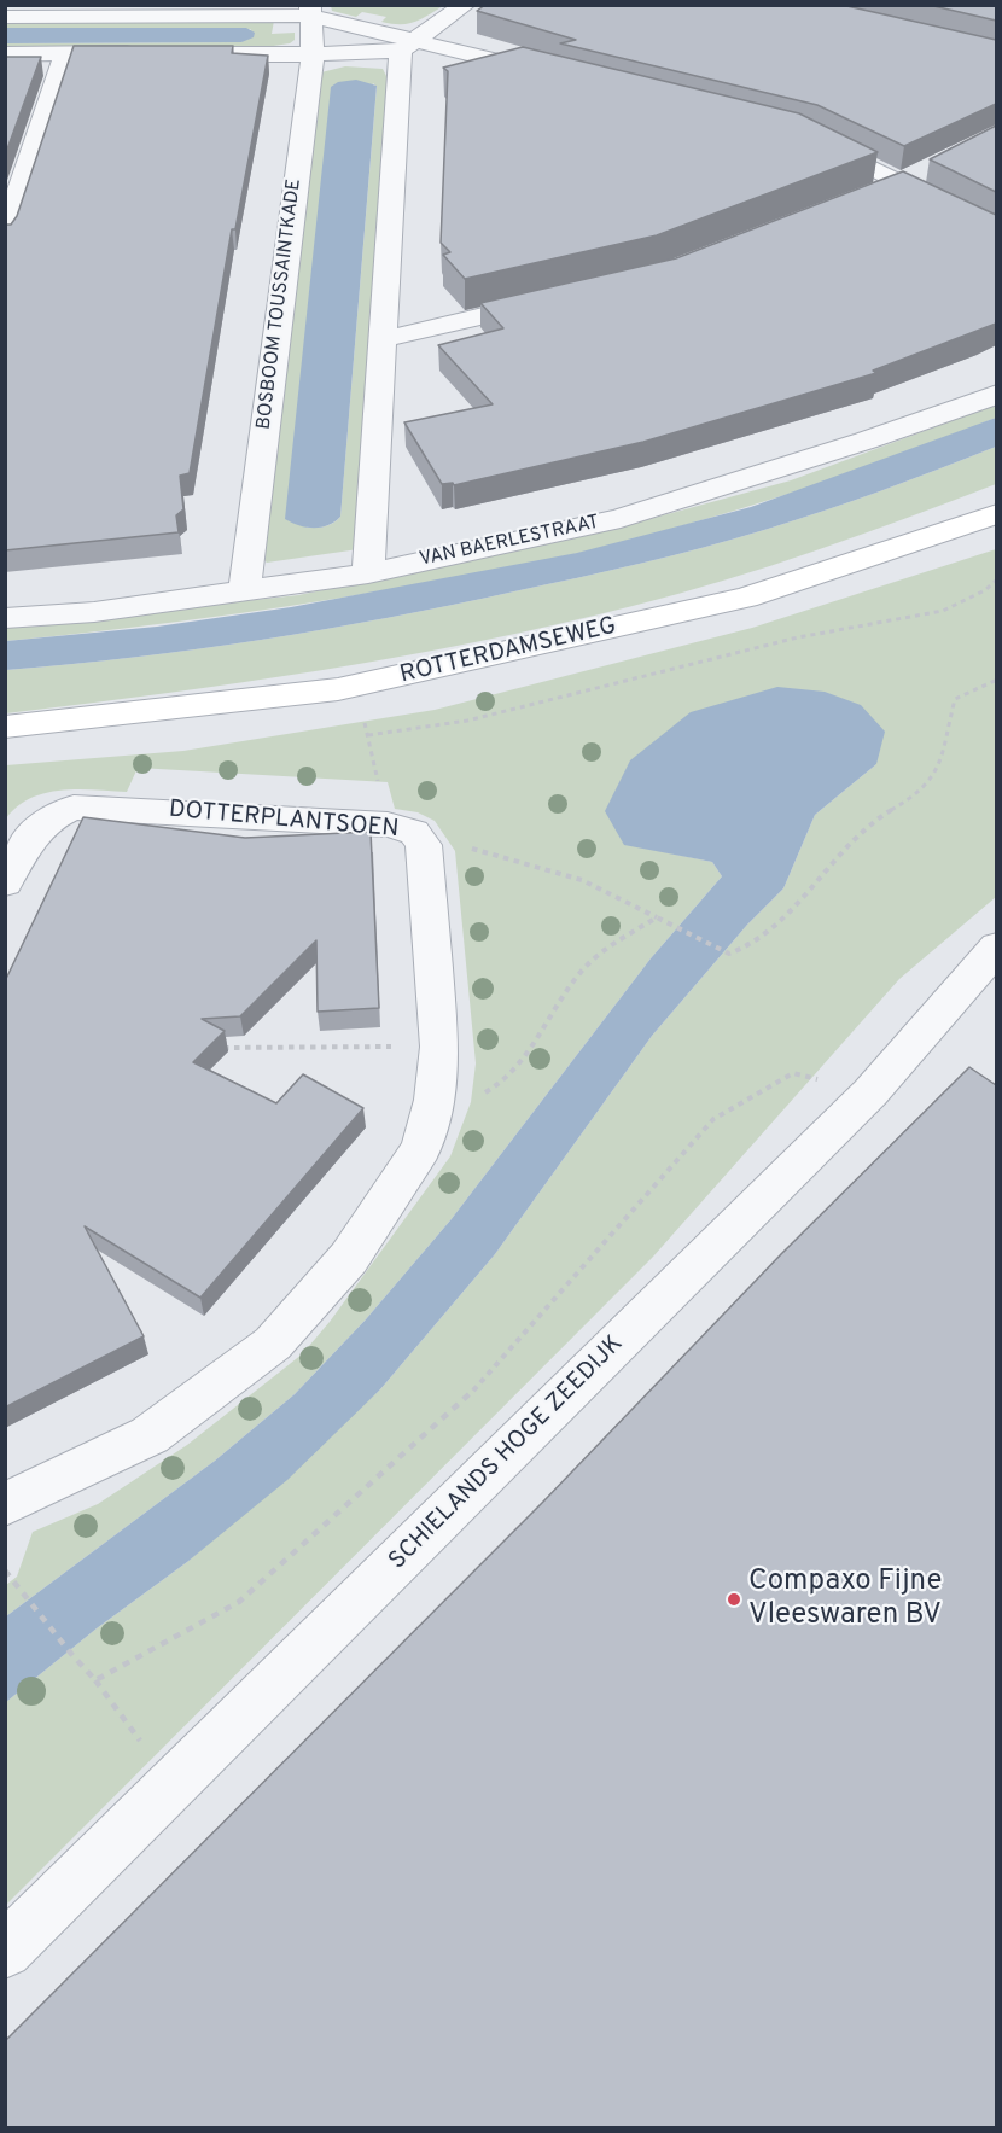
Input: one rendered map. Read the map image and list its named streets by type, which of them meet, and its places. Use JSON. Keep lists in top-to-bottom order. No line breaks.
{"streets":{"main road":["ROTTERDAMSEWEG"],"street":["BOSBOOM TOUSSAINTKADE","VAN BAERLESTRAAT","DOTTERPLANTSOEN","SCHIELANDS HOGE ZEEDIJK"]},"crossings":[["BOSBOOM TOUSSAINTKADE","VAN BAERLESTRAAT"]],"places":["Compaxo Fijne Vleeswaren BV"]}
